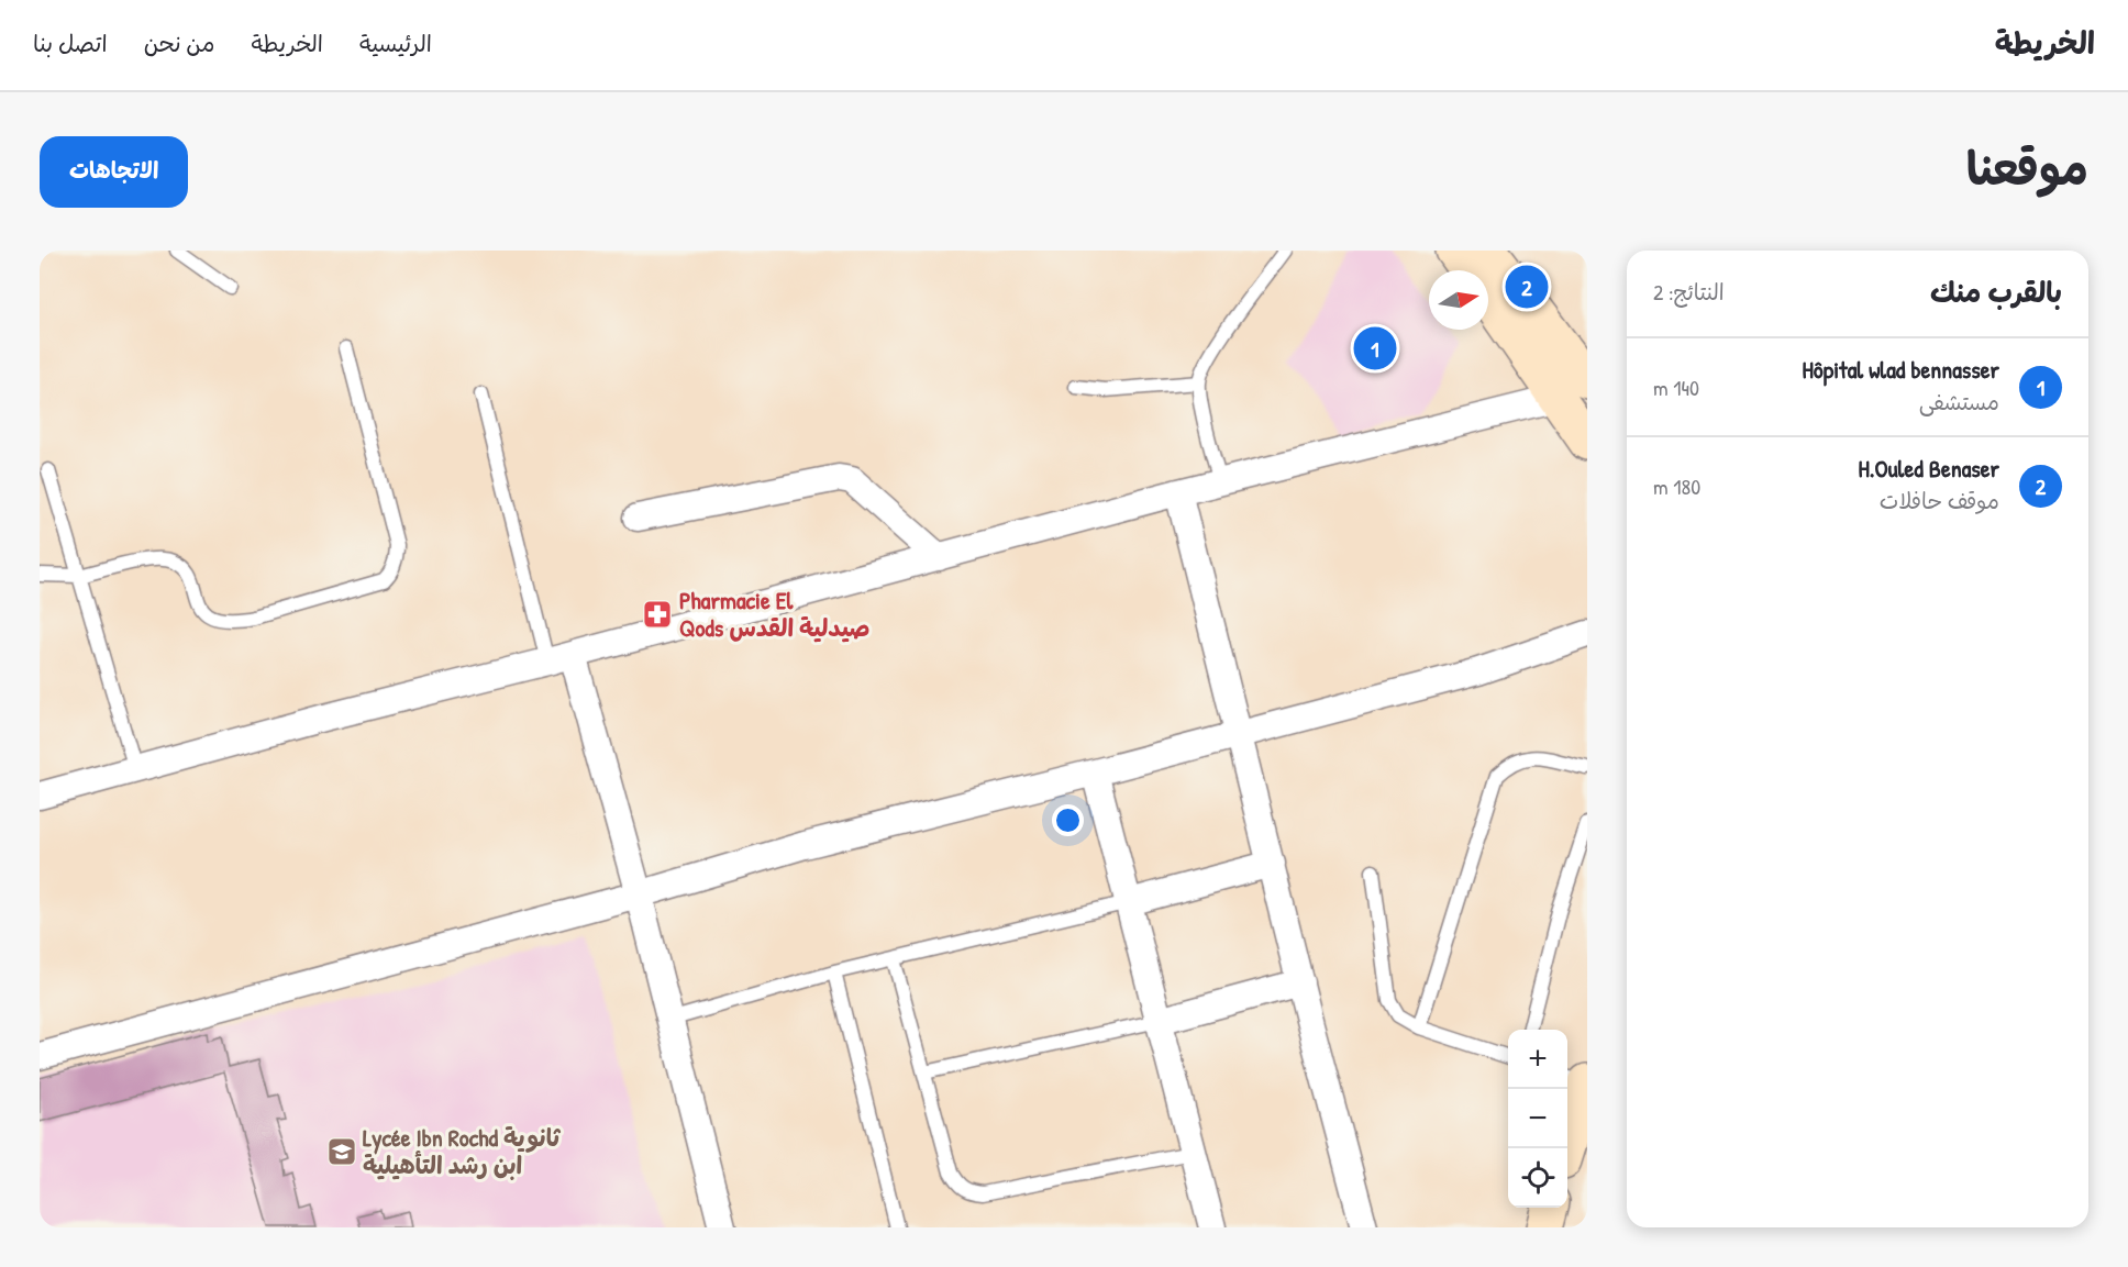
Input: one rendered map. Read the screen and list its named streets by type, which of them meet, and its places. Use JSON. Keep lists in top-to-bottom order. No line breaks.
{"places":{"pharmacy":["Pharmacie El Qods صيدلية القدس"],"school or university":["Lycée Ibn Rochd ثانوية ابن رشد التأهيلية"]},"north":"right","page":{"header":"الخريطة","nav":["الرئيسية","الخريطة","من نحن","اتصل بنا"],"title":"موقعنا","buttons":"الاتجاهات","heading":["بالقرب منك","النتائج: 2"],"pins":["2","1"],"list":[{"mark":"1","name":"Hôpital wlad bennasser","note":"مستشفى","value":"140 m"},{"mark":"2","name":"H.Ouled Benaser","note":"موقف حافلات","value":"180 m"}],"map_buttons":["+","−"]}}
